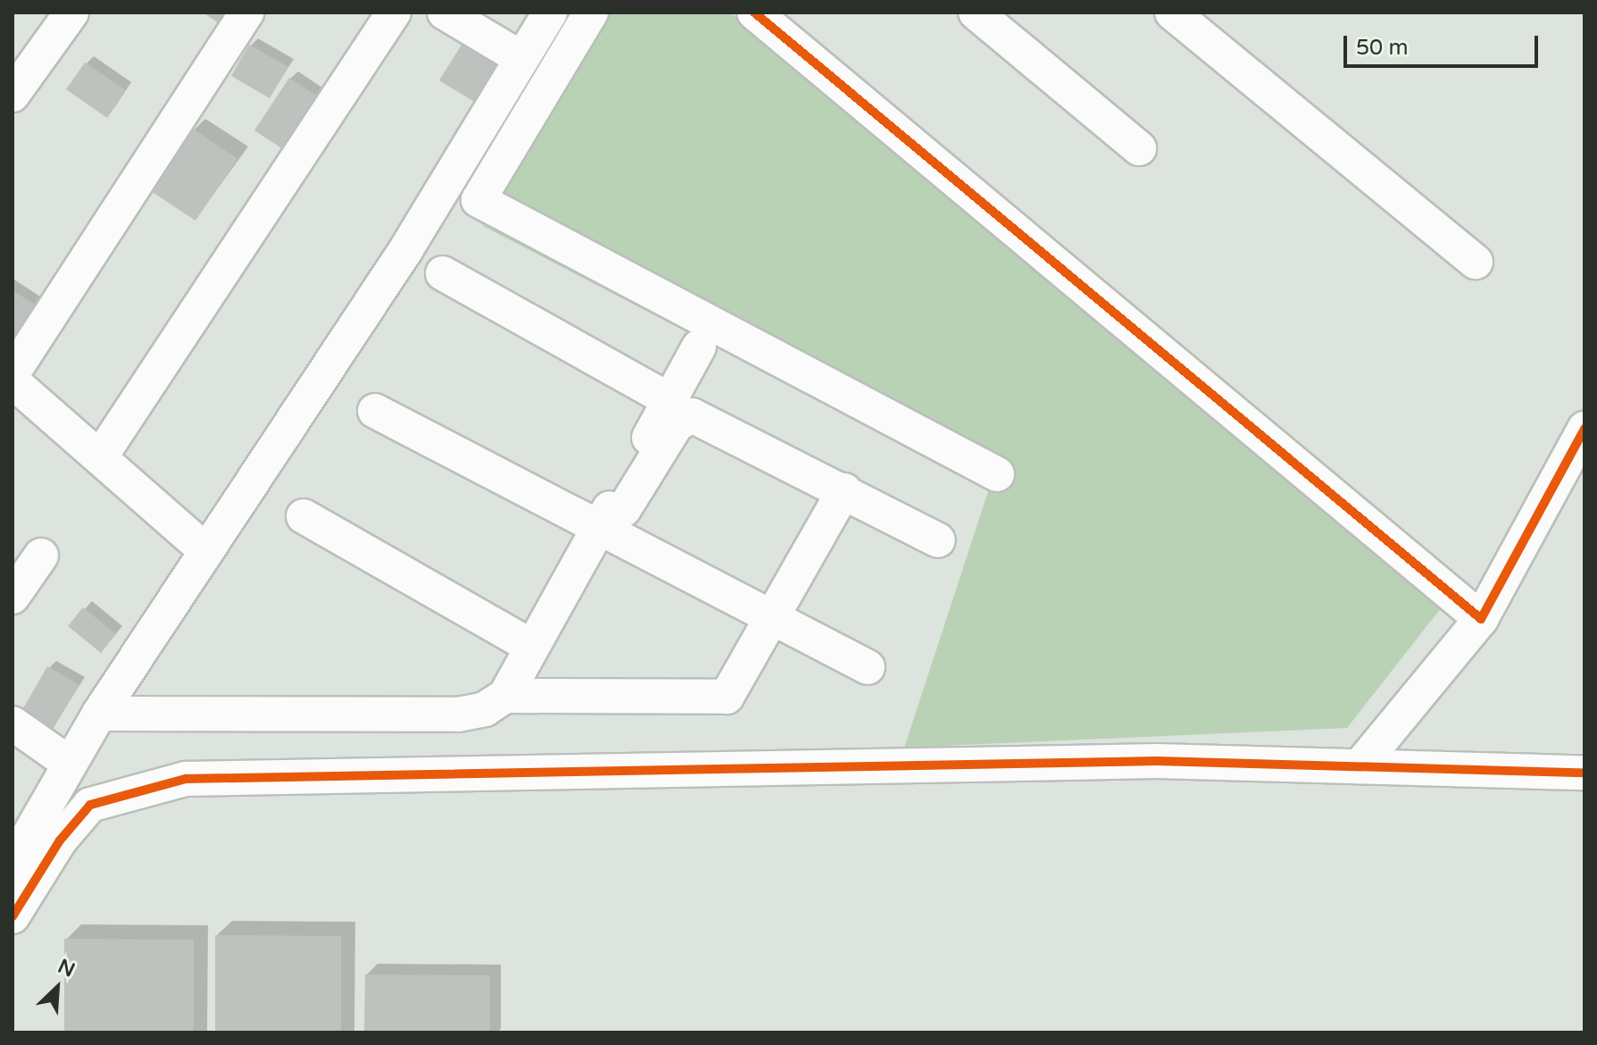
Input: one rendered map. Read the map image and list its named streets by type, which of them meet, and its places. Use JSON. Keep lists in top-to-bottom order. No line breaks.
{"scale_bar":"50 m","north":"top right"}
